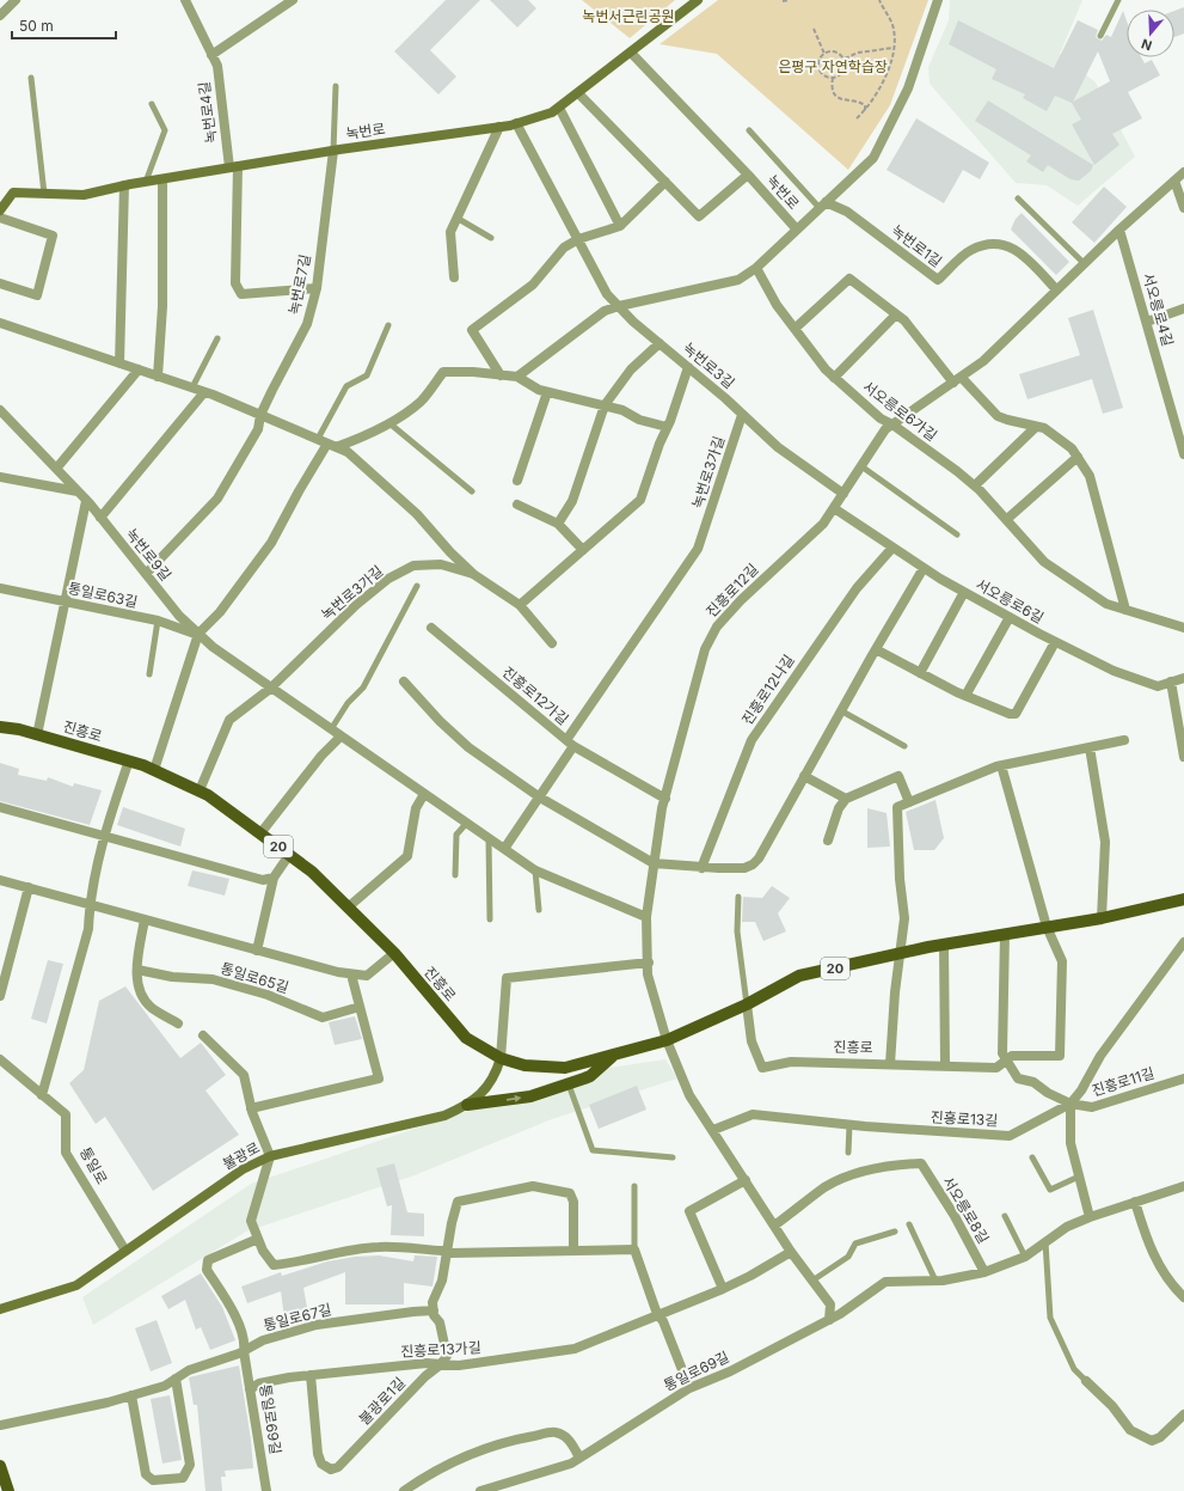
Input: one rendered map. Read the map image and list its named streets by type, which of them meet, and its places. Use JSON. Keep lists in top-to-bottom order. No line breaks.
{"streets":{"main road":["진흥로","20"],"street":["녹번로4길","녹번로","녹번로1길","녹번로7길","서오릉로4길","녹번로3길","서오릉로6가길","녹번로3가길","녹번로9길","진흥로12길","통일로63길","서오릉로6길","진흥로12나길","진흥로12가길","통일로65길","진흥로11길","진흥로13길","불광로","통일로","서오릉로8길","통일로67길","진흥로13가길","통일로69길","불광로1길"]},"crossings":[["녹번로4길","녹번로"],["녹번로","녹번로7길"],["녹번로","녹번로3길"],["녹번로7길","녹번로9길"],["녹번로3길","녹번로3가길"],["녹번로3가길","진흥로12가길"],["녹번로3가길","진흥로"],["녹번로9길","통일로63길"],["진흥로12길","서오릉로6길"],["진흥로12길","진흥로"],["서오릉로6길","진흥로12나길"],["진흥로","통일로65길"],["진흥로","불광로"],["진흥로11길","진흥로13길"],["불광로","통일로"],["통일로67길","통일로69길"],["진흥로13가길","통일로69길"],["진흥로13가길","불광로1길"]],"parks":["녹번서근린공원","은평구 자연학습장"],"scale_bar":"50 m","north":"bottom"}
